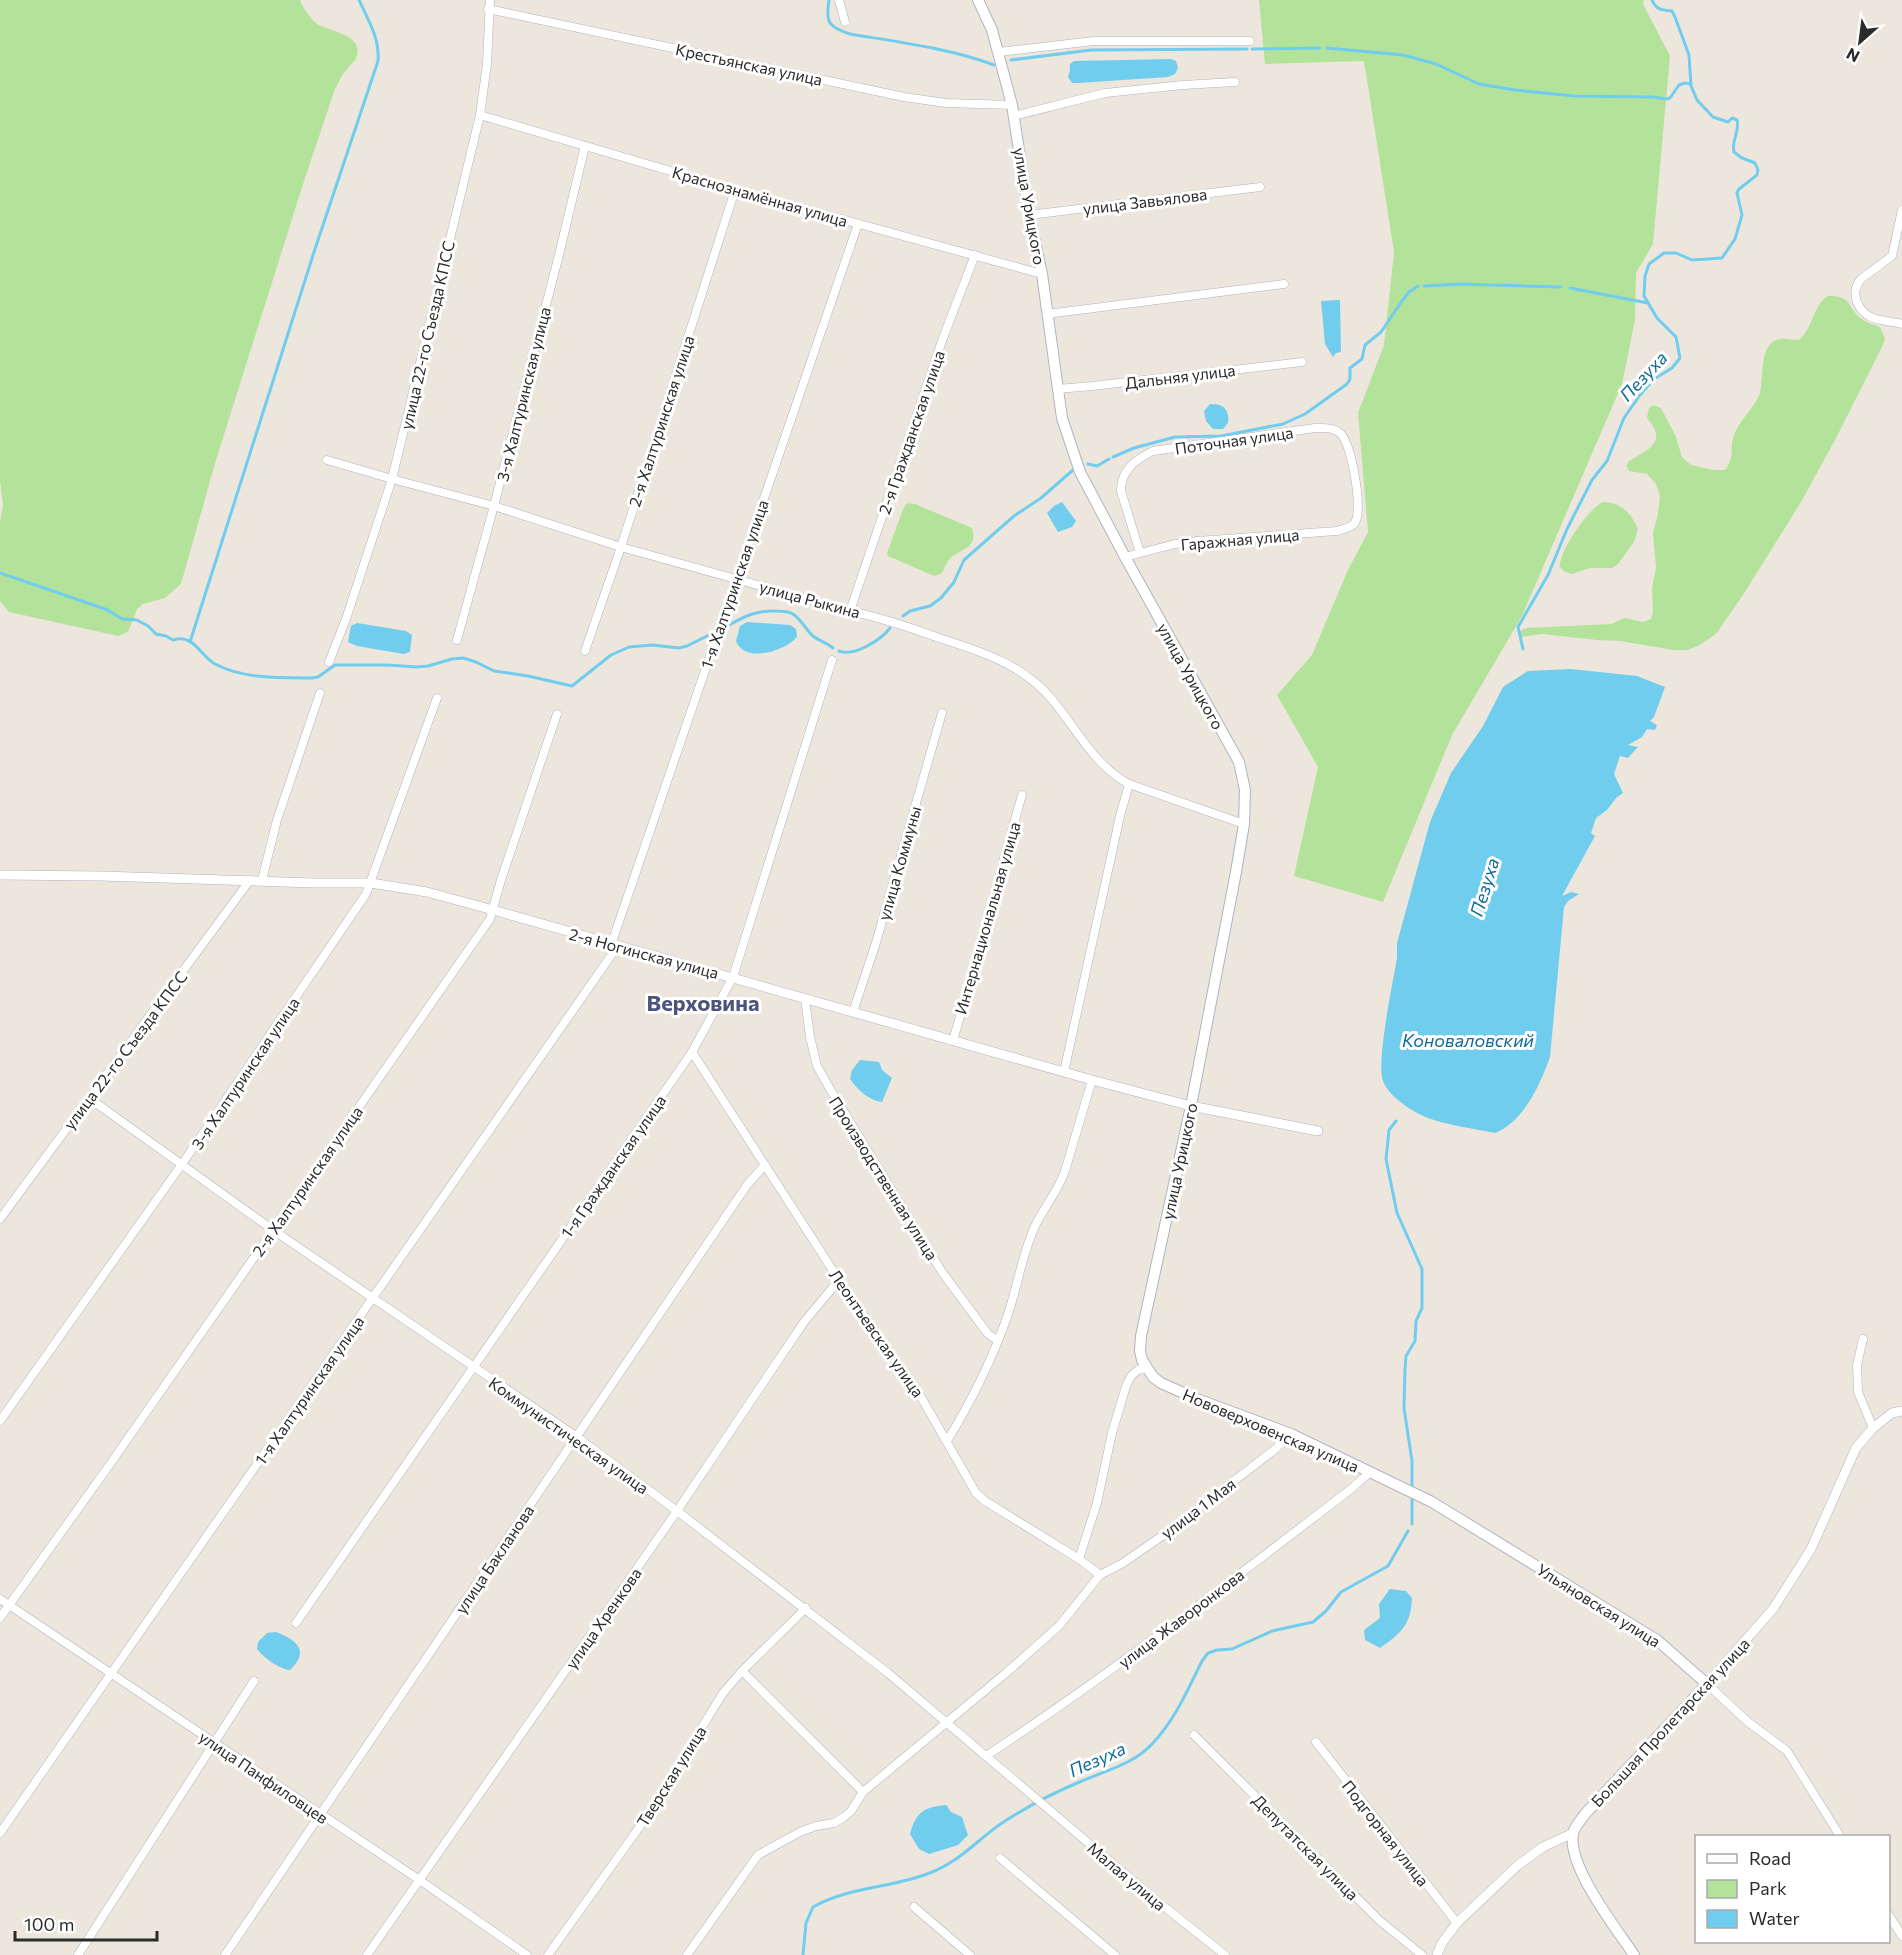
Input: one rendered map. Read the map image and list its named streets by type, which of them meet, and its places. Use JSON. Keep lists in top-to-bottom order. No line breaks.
{"streets":{"main road":["улица Урицкого","Нововерховенская улица","Ульяновская улица","Большая Пролетарская улица"],"street":["Крестьянская улица","Краснознамённая улица","улица Завьялова","улица 22-го Съезда КПСС","Дальняя улица","3-я Халтуринская улица","2-я Халтуринская улица","2-я Гражданская улица","Поточная улица","Гаражная улица","1-я Халтуринская улица","улица Рыкина","улица Коммуны","Интернациональная улица","2-я Ногинская улица","1-я Гражданская улица","Производственная улица","Леонтьевская улица","Коммунистическая улица","улица 1 Мая","улица Бакланова","улица Хренкова","улица Жаворонкова","Тверская улица","улица Панфиловцев","Подгорная улица","Депутатская улица","Малая улица"]},"crossings":[["Крестьянская улица","улица Урицкого"],["Крестьянская улица","улица 22-го Съезда КПСС"],["Краснознамённая улица","улица Урицкого"],["Краснознамённая улица","улица 22-го Съезда КПСС"],["Краснознамённая улица","3-я Халтуринская улица"],["Краснознамённая улица","2-я Халтуринская улица"],["Краснознамённая улица","2-я Гражданская улица"],["Краснознамённая улица","1-я Халтуринская улица"],["улица Завьялова","улица Урицкого"],["улица Урицкого","Дальняя улица"],["улица Урицкого","Гаражная улица"],["улица Урицкого","улица Рыкина"],["улица Урицкого","2-я Ногинская улица"],["улица Урицкого","Нововерховенская улица"],["улица 22-го Съезда КПСС","улица Рыкина"],["улица 22-го Съезда КПСС","2-я Ногинская улица"],["улица 22-го Съезда КПСС","Коммунистическая улица"],["3-я Халтуринская улица","улица Рыкина"],["3-я Халтуринская улица","2-я Ногинская улица"],["3-я Халтуринская улица","Коммунистическая улица"],["2-я Халтуринская улица","улица Рыкина"],["2-я Халтуринская улица","2-я Ногинская улица"],["2-я Халтуринская улица","Коммунистическая улица"],["2-я Халтуринская улица","улица Панфиловцев"],["2-я Гражданская улица","улица Рыкина"],["Поточная улица","Гаражная улица"],["1-я Халтуринская улица","улица Рыкина"],["1-я Халтуринская улица","2-я Ногинская улица"],["1-я Халтуринская улица","Коммунистическая улица"],["1-я Халтуринская улица","улица Панфиловцев"],["улица Коммуны","2-я Ногинская улица"],["Интернациональная улица","2-я Ногинская улица"],["2-я Ногинская улица","1-я Гражданская улица"],["2-я Ногинская улица","Производственная улица"],["1-я Гражданская улица","Леонтьевская улица"],["1-я Гражданская улица","Коммунистическая улица"],["Леонтьевская улица","улица 1 Мая"],["Леонтьевская улица","улица Бакланова"],["Леонтьевская улица","улица Хренкова"],["Нововерховенская улица","улица 1 Мая"],["Нововерховенская улица","Ульяновская улица"],["Нововерховенская улица","улица Жаворонкова"],["Коммунистическая улица","улица Бакланова"],["Коммунистическая улица","улица Хренкова"],["Коммунистическая улица","улица Жаворонкова"],["Коммунистическая улица","Тверская улица"],["Коммунистическая улица","Малая улица"],["улица Бакланова","улица Панфиловцев"],["Ульяновская улица","Большая Пролетарская улица"],["улица Хренкова","улица Панфиловцев"],["Большая Пролетарская улица","Подгорная улица"]],"districts":["Верховина"],"water":["Пезуха","Коноваловский"],"legend":["Road","Park","Water"],"scale_bar":"100 m","north":"bottom left"}
